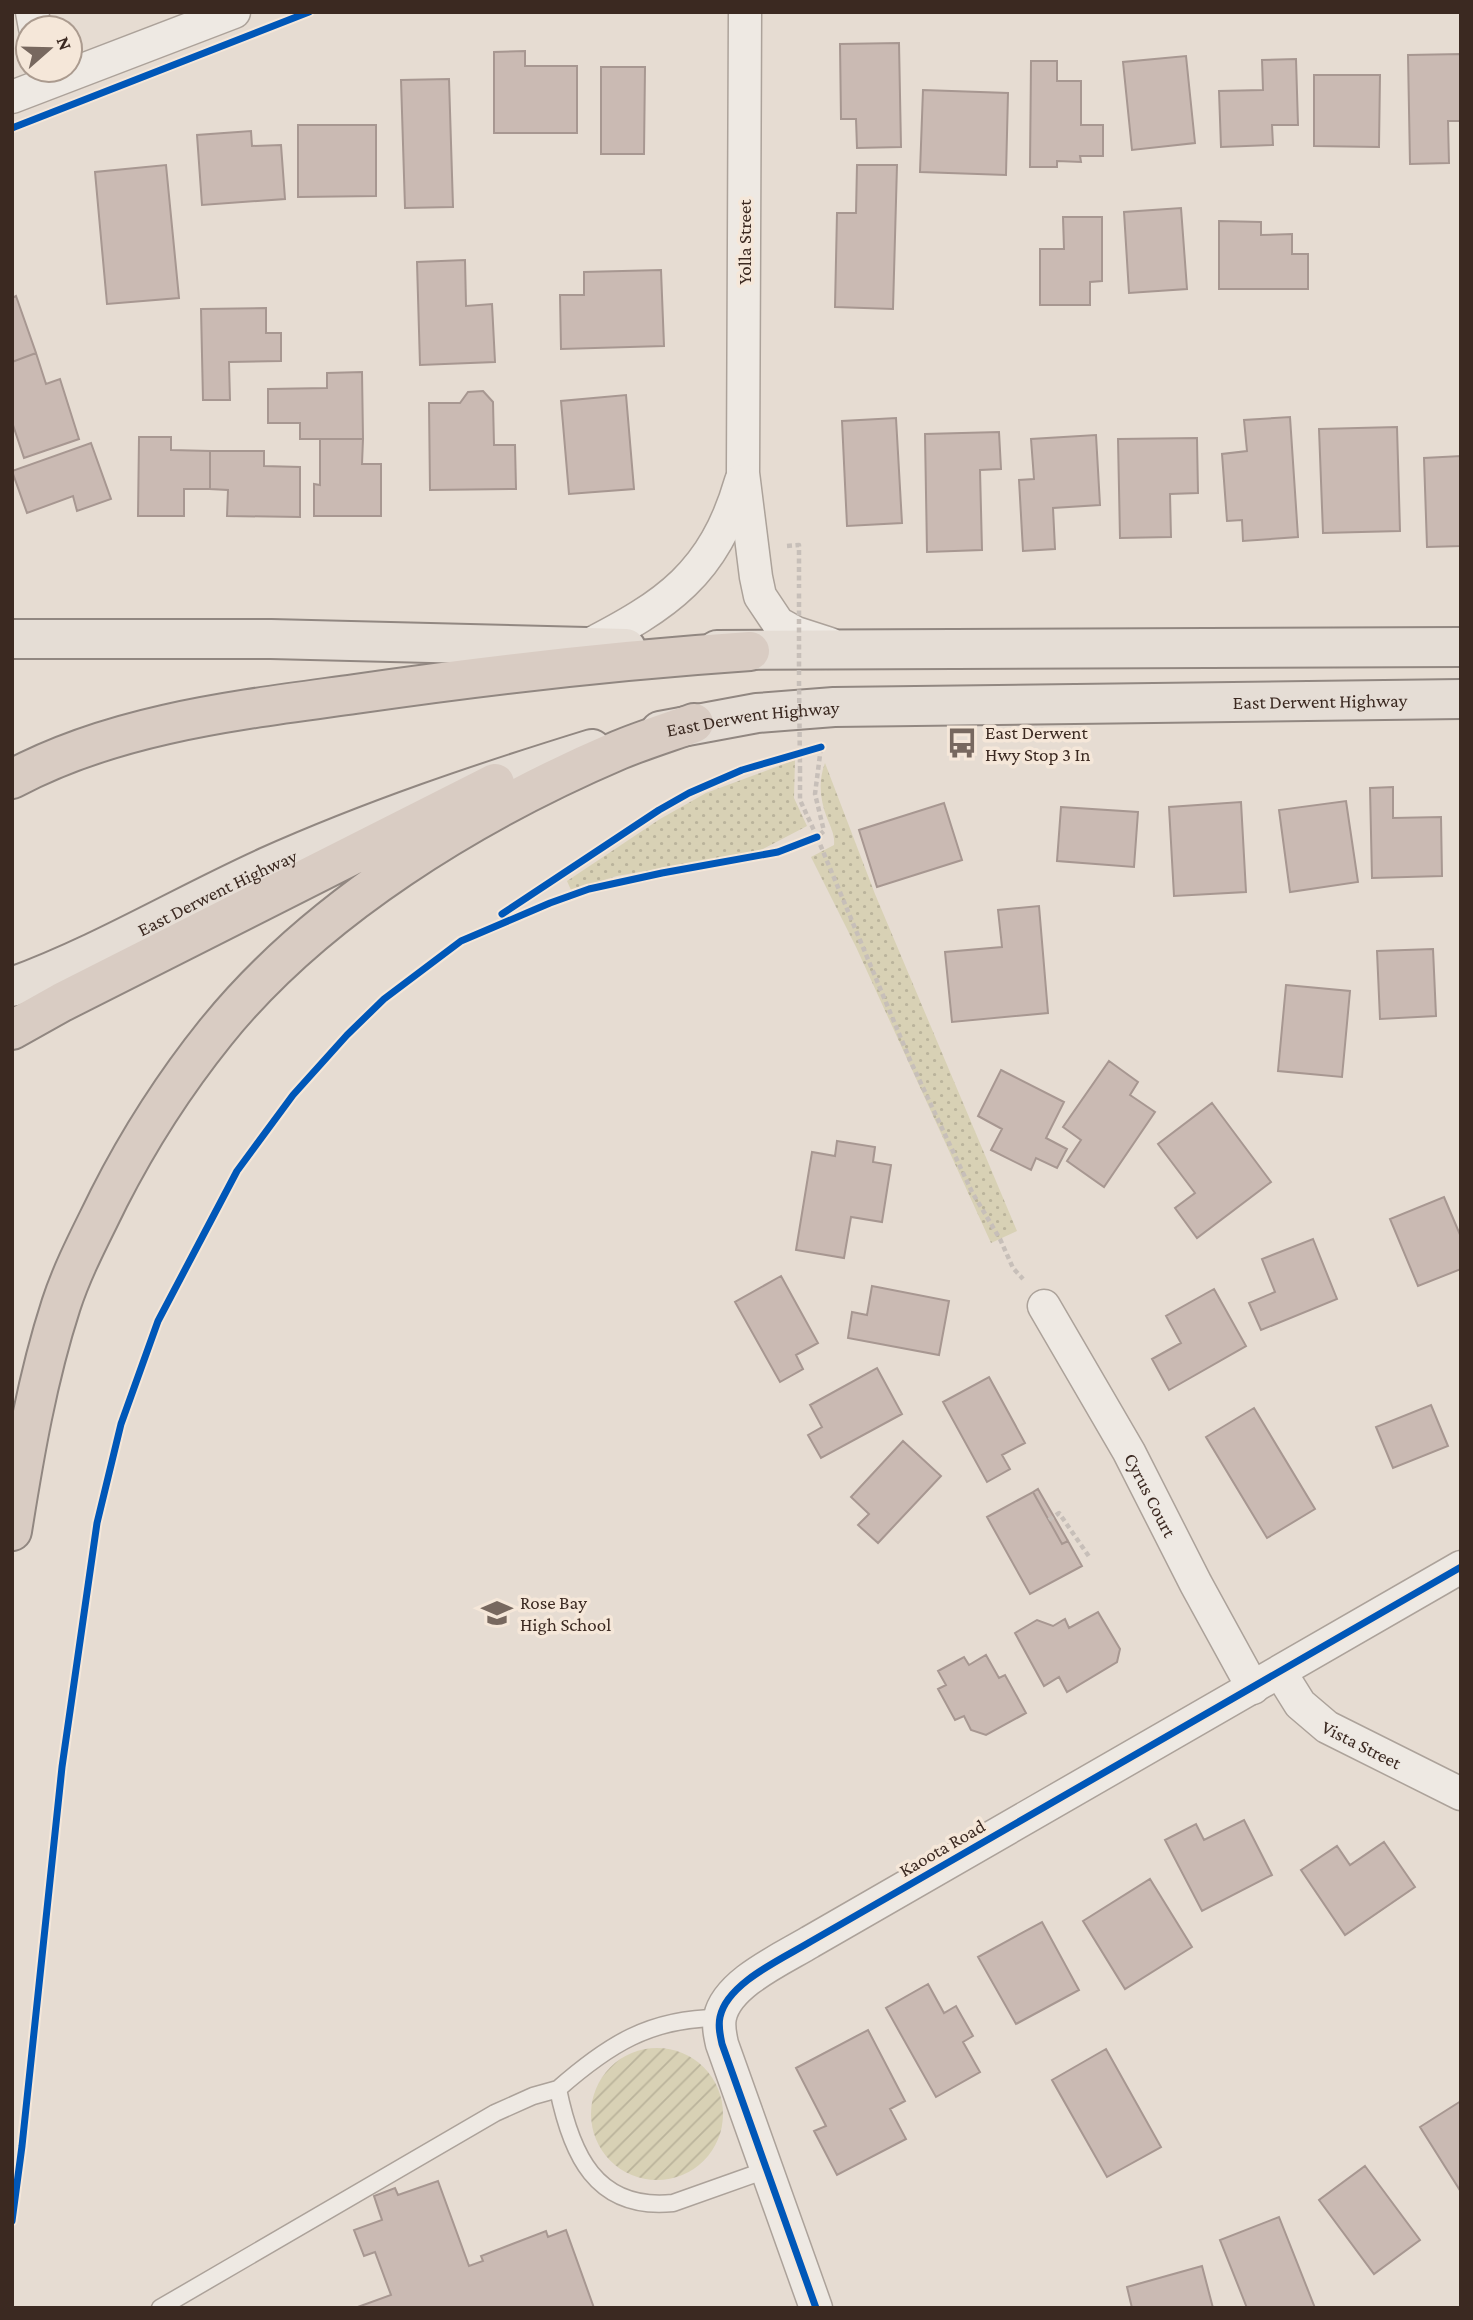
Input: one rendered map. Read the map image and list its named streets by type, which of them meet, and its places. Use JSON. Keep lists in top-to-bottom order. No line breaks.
{"streets":{"main road":["East Derwent Highway"],"street":["Yolla Street","Cyrus Court","Vista Street","Kaoota Road"]},"crossings":[["Cyrus Court","Kaoota Road"],["Vista Street","Kaoota Road"]],"places":{"bus stop":["East Derwent Hwy Stop 3 In"],"school or university":["Rose Bay High School"]},"north":"right"}
